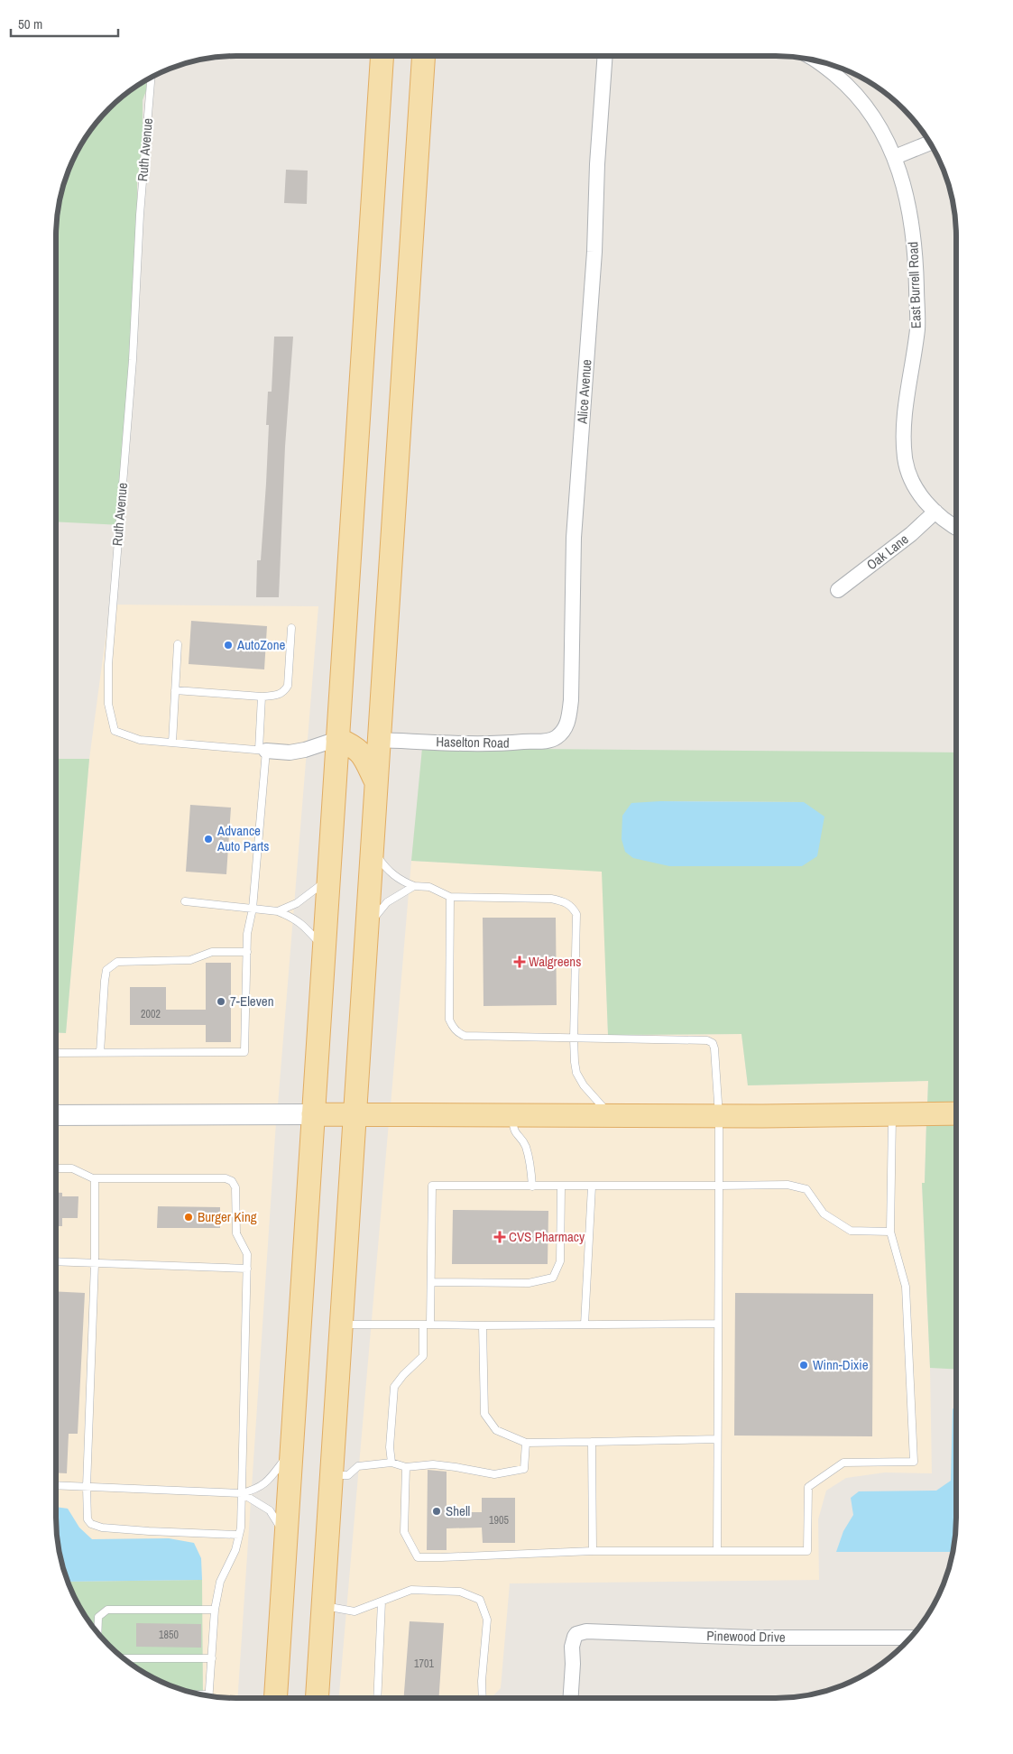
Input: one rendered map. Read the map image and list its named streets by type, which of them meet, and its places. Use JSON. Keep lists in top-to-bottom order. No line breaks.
{"streets":{"street":["Ruth Avenue","East Burrell Road","Alice Avenue","Oak Lane","Haselton Road","Pinewood Drive"]},"crossings":[["East Burrell Road","Oak Lane"],["Alice Avenue","Haselton Road"]],"places":{"other":["AutoZone","Advance Auto Parts","7-Eleven","Burger King","Winn-Dixie","Shell"],"health":["Walgreens","CVS Pharmacy"]},"house_numbers":["2002","1905","1850","1701"],"scale_bar":"50 m"}
